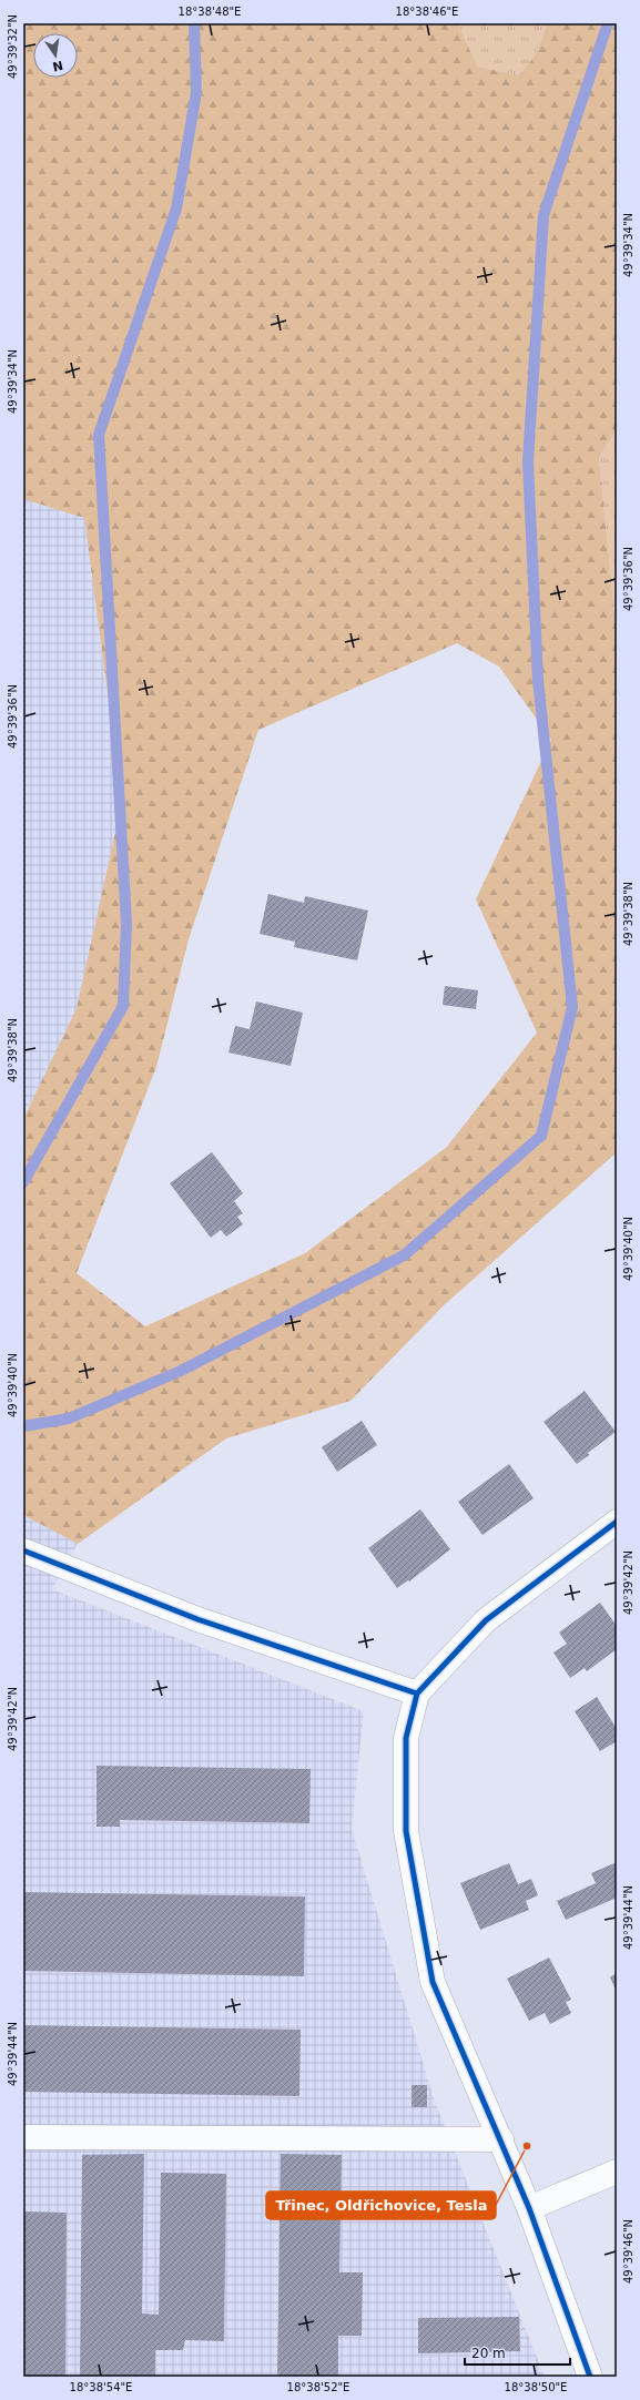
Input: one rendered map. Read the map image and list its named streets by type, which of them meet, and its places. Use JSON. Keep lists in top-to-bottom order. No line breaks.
{"places":["Třinec, Oldřichovice, Tesla"],"scale_bar":"20 m","north":"bottom","coordinates":["18°38'48\"E","18°38'46\"E","49°39'32\"N","49°39'34\"N","49°39'36\"N","49°39'38\"N","49°39'40\"N","49°39'42\"N","49°39'44\"N","49°39'46\"N","18°38'54\"E","18°38'52\"E","18°38'50\"E"]}
